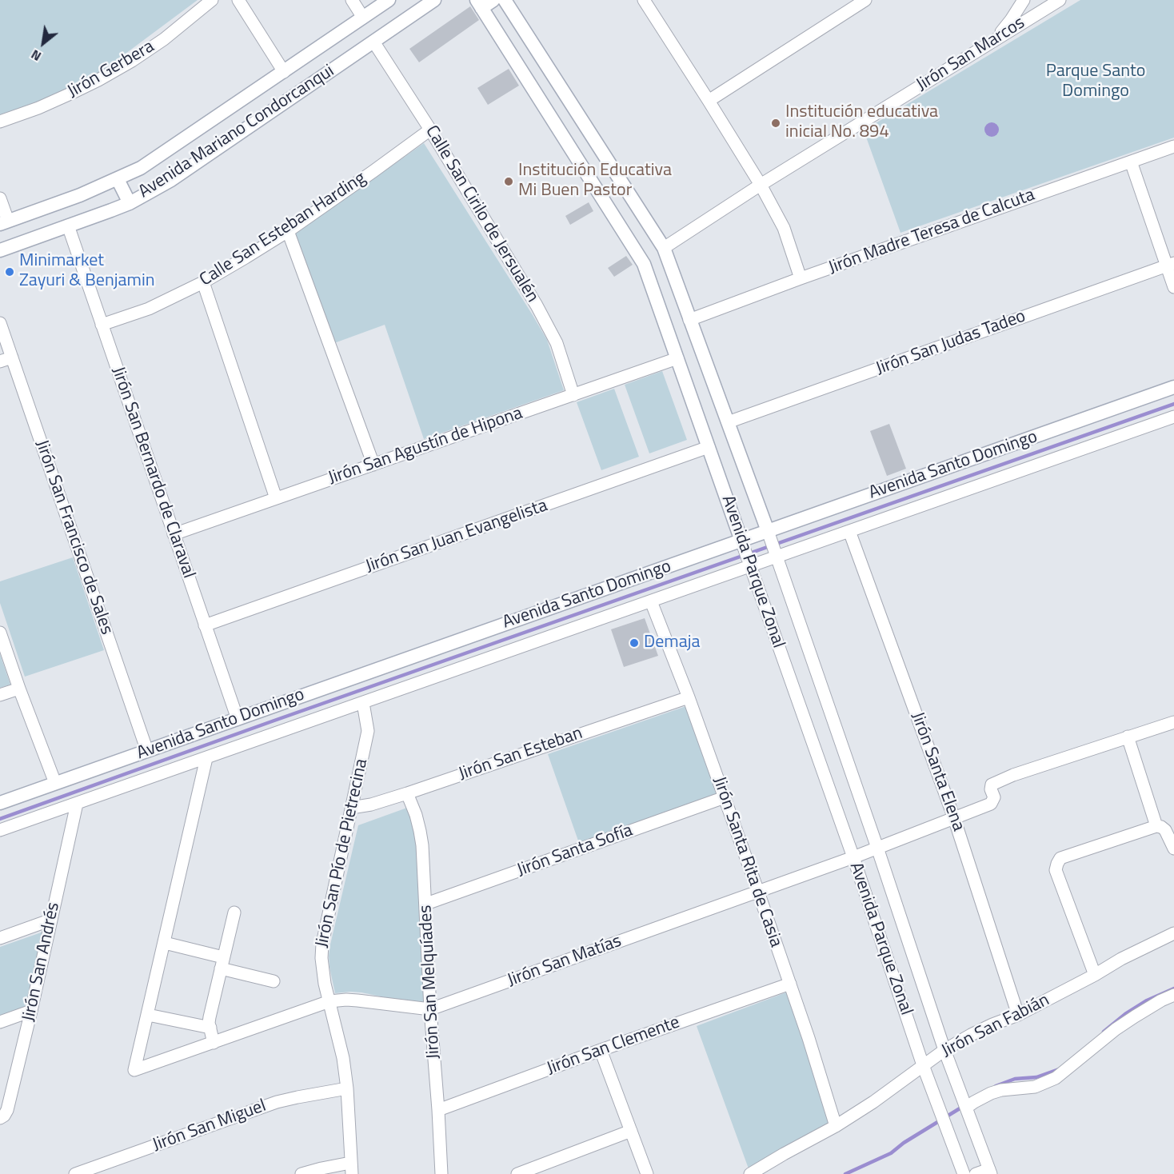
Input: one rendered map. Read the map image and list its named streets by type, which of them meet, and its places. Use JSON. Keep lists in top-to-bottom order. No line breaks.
{"streets":{"main road":["Avenida Mariano Condorcanqui","Avenida Santo Domingo","Avenida Parque Zonal"],"street":["Jirón San Marcos","Jirón Gerbera","Calle San Cirilo de Jersualén","Calle San Esteban Harding","Jirón Madre Teresa de Calcuta","Jirón San Judas Tadeo","Jirón San Agustín de Hipona","Jirón San Bernardo de Claraval","Jirón San Juan Evangelista","Jirón San Francisco de Sales","Jirón San Esteban","Jirón Santa Elena","Jirón Santa Sofía","Jirón San Pío de Pietrecina","Jirón Santa Rita de Casia","Jirón San Matías","Jirón San Andrés","Jirón San Melquíades","Jirón San Fabián","Jirón San Clemente","Jirón San Miguel"]},"crossings":[["Jirón San Marcos","Avenida Parque Zonal"],["Avenida Mariano Condorcanqui","Calle San Cirilo de Jersualén"],["Avenida Mariano Condorcanqui","Jirón San Bernardo de Claraval"],["Calle San Cirilo de Jersualén","Calle San Esteban Harding"],["Calle San Cirilo de Jersualén","Jirón San Agustín de Hipona"],["Calle San Esteban Harding","Jirón San Bernardo de Claraval"],["Jirón Madre Teresa de Calcuta","Avenida Parque Zonal"],["Jirón San Judas Tadeo","Avenida Parque Zonal"],["Jirón San Agustín de Hipona","Jirón San Bernardo de Claraval"],["Jirón San Agustín de Hipona","Avenida Parque Zonal"],["Avenida Santo Domingo","Jirón San Bernardo de Claraval"],["Avenida Santo Domingo","Jirón San Francisco de Sales"],["Avenida Santo Domingo","Avenida Parque Zonal"],["Avenida Santo Domingo","Jirón Santa Elena"],["Avenida Santo Domingo","Jirón San Pío de Pietrecina"],["Avenida Santo Domingo","Jirón Santa Rita de Casia"],["Avenida Santo Domingo","Jirón San Andrés"],["Jirón San Bernardo de Claraval","Jirón San Juan Evangelista"],["Jirón San Juan Evangelista","Avenida Parque Zonal"],["Avenida Parque Zonal","Jirón San Matías"],["Avenida Parque Zonal","Jirón San Fabián"],["Jirón San Esteban","Jirón San Pío de Pietrecina"],["Jirón San Esteban","Jirón Santa Rita de Casia"],["Jirón San Esteban","Jirón San Melquíades"],["Jirón Santa Elena","Jirón San Matías"],["Jirón Santa Elena","Jirón San Fabián"],["Jirón Santa Sofía","Jirón Santa Rita de Casia"],["Jirón Santa Sofía","Jirón San Melquíades"],["Jirón San Pío de Pietrecina","Jirón San Matías"],["Jirón San Pío de Pietrecina","Jirón San Miguel"],["Jirón Santa Rita de Casia","Jirón San Matías"],["Jirón Santa Rita de Casia","Jirón San Fabián"],["Jirón Santa Rita de Casia","Jirón San Clemente"],["Jirón San Matías","Jirón San Melquíades"],["Jirón San Melquíades","Jirón San Clemente"]],"parks":["Parque Santo Domingo"],"places":["Institución educativa inicial No. 894","Institución Educativa Mi Buen Pastor","Minimarket Zayuri & Benjamin","Demaja"],"north":"bottom left"}
